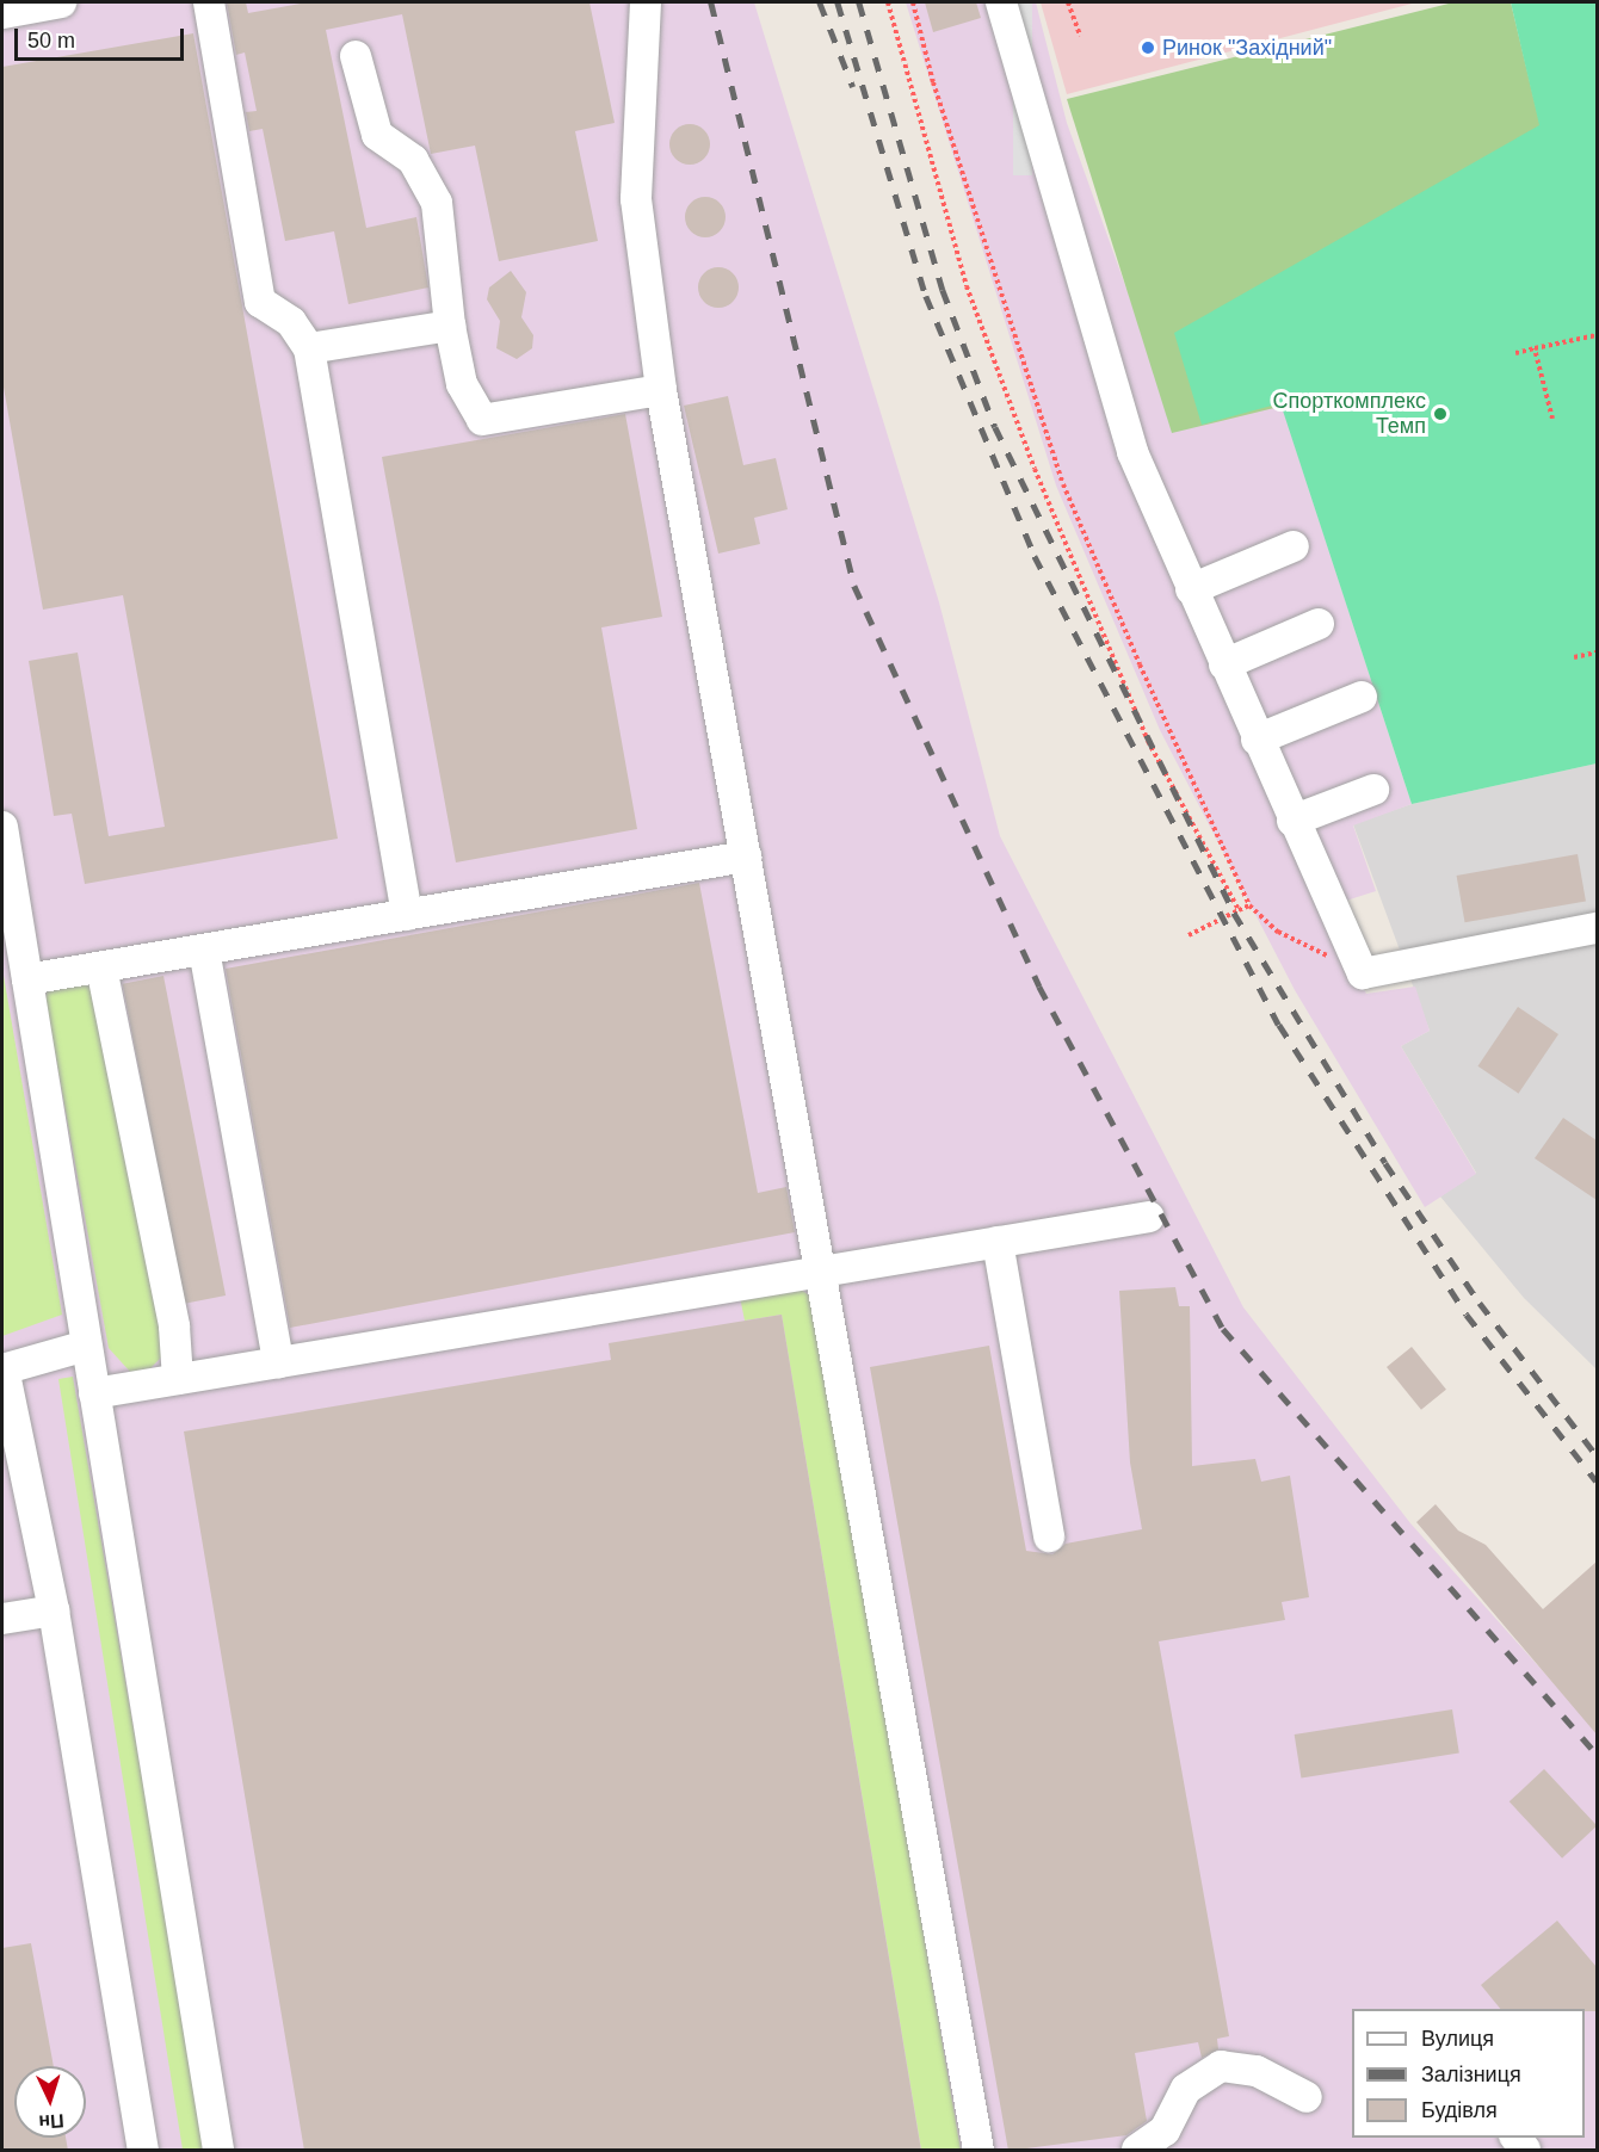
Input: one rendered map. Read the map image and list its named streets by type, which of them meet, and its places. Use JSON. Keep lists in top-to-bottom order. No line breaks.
{"places":["Ринок \"Західний\"","Спорткомплекс Темп"],"legend":["Вулиця","Залізниця","Будівля"],"scale_bar":"50 m","north":"bottom"}
